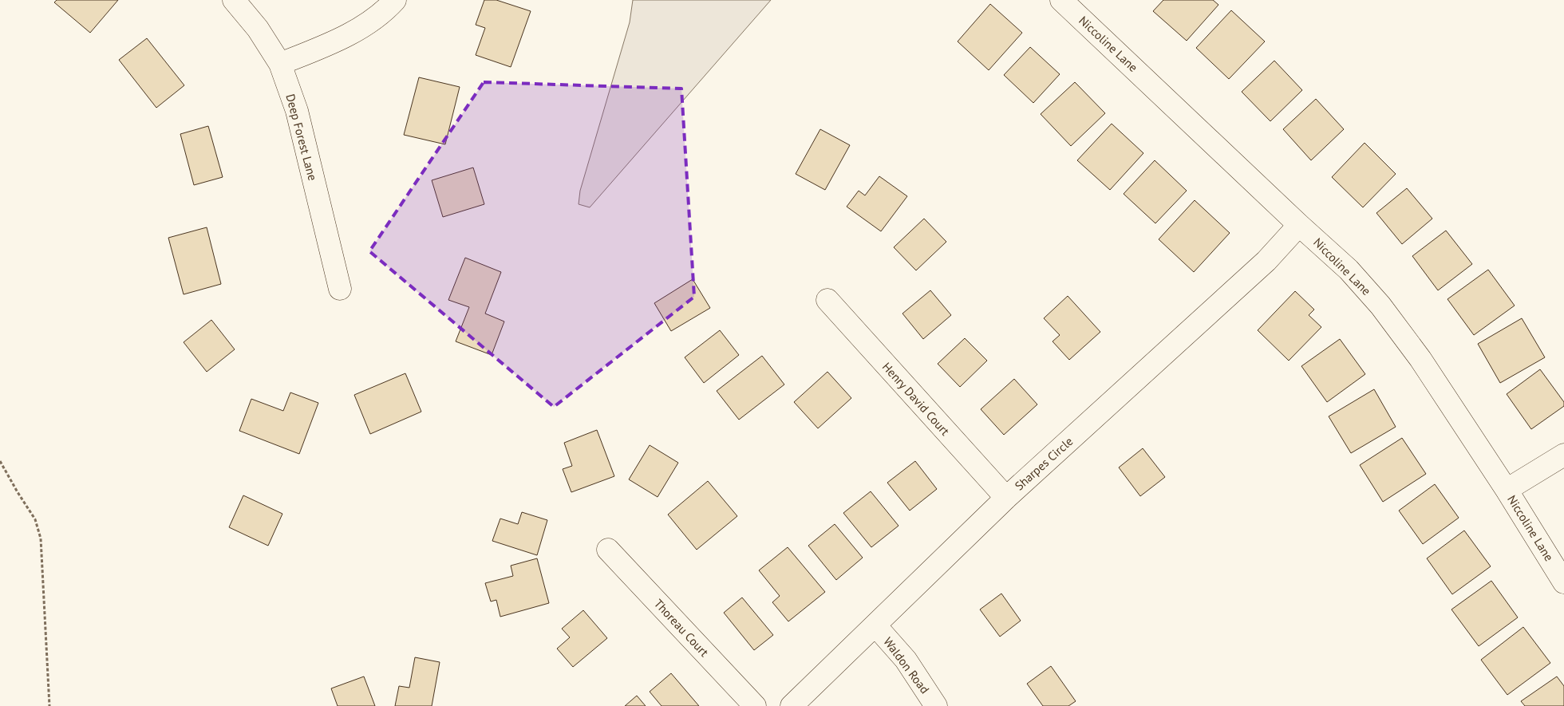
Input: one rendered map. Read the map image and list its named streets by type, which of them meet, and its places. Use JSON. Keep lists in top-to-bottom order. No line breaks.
{"streets":{"street":["Niccoline Lane","Deep Forest Lane","Henry David Court","Sharpes Circle","Thoreau Court","Waldon Road"]},"crossings":[["Niccoline Lane","Sharpes Circle"],["Henry David Court","Sharpes Circle"],["Sharpes Circle","Waldon Road"]]}
